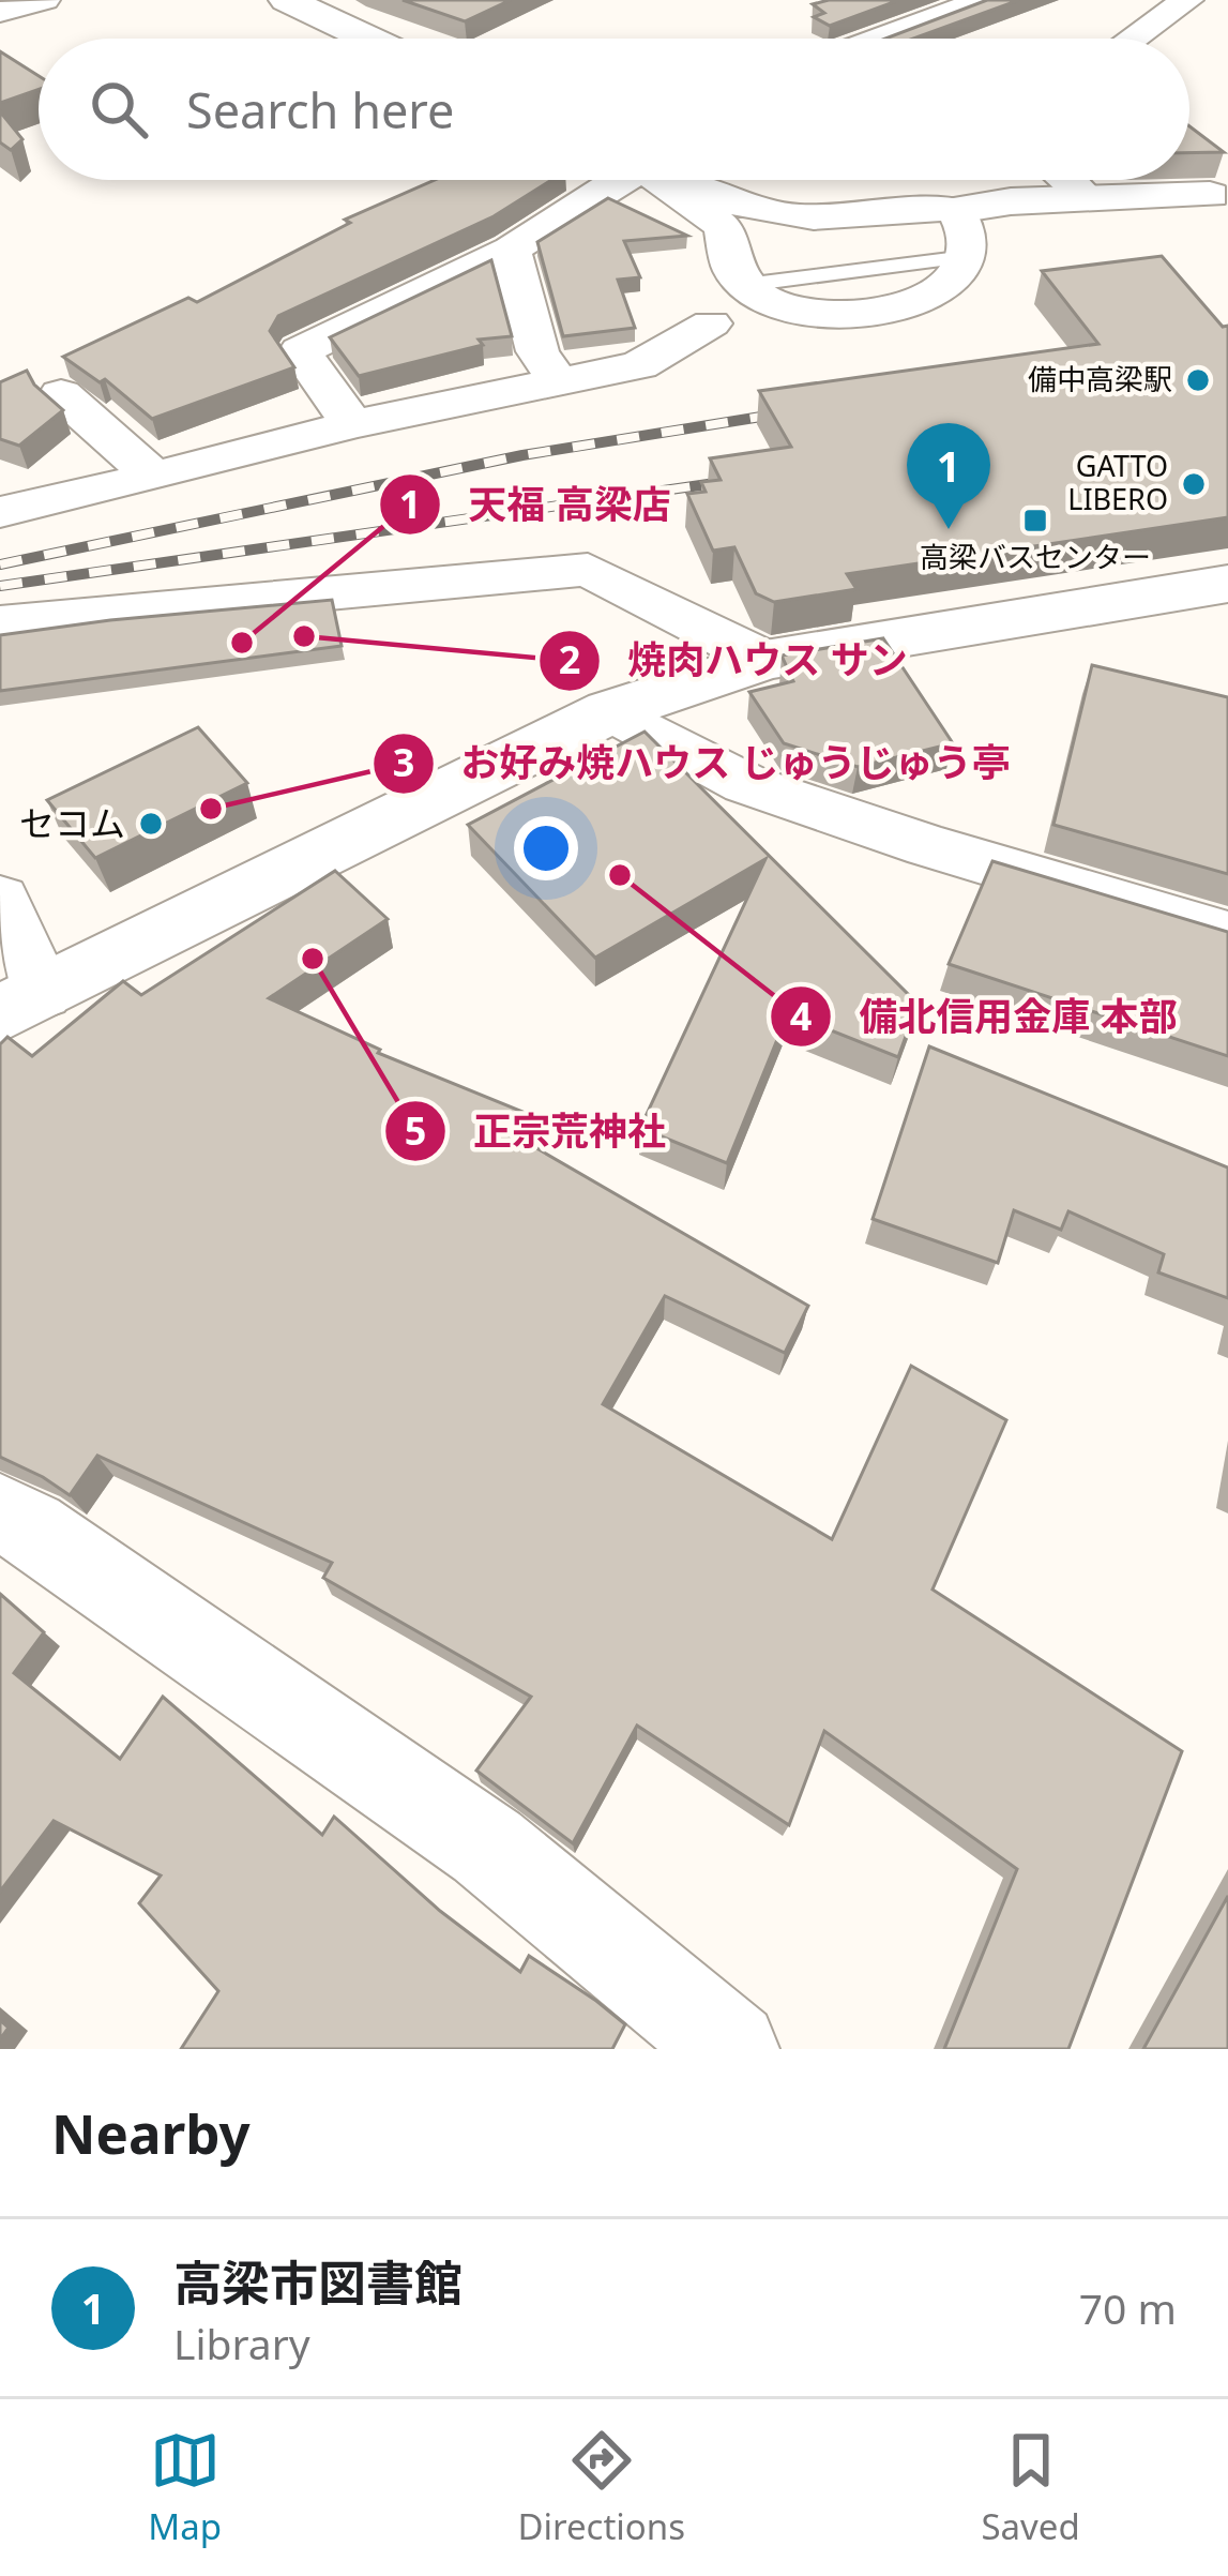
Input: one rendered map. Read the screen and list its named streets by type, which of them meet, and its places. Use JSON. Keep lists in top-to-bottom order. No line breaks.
{"places":{"other":["備中高梁駅","GATTO LIBERO","焼肉ハウス サン","天福 高梁店","お好み焼ハウス じゅうじゅう亭","セコム","備北信用金庫 本部","正宗荒神社"],"transit":["高梁バスセンター"]},"page":{"search":"Search here","pins":"1","heading":"Nearby","list":[{"mark":"1","name":"高梁市図書館","note":"Library","value":"70 m"}],"nav":["Map","Directions","Saved"]}}
